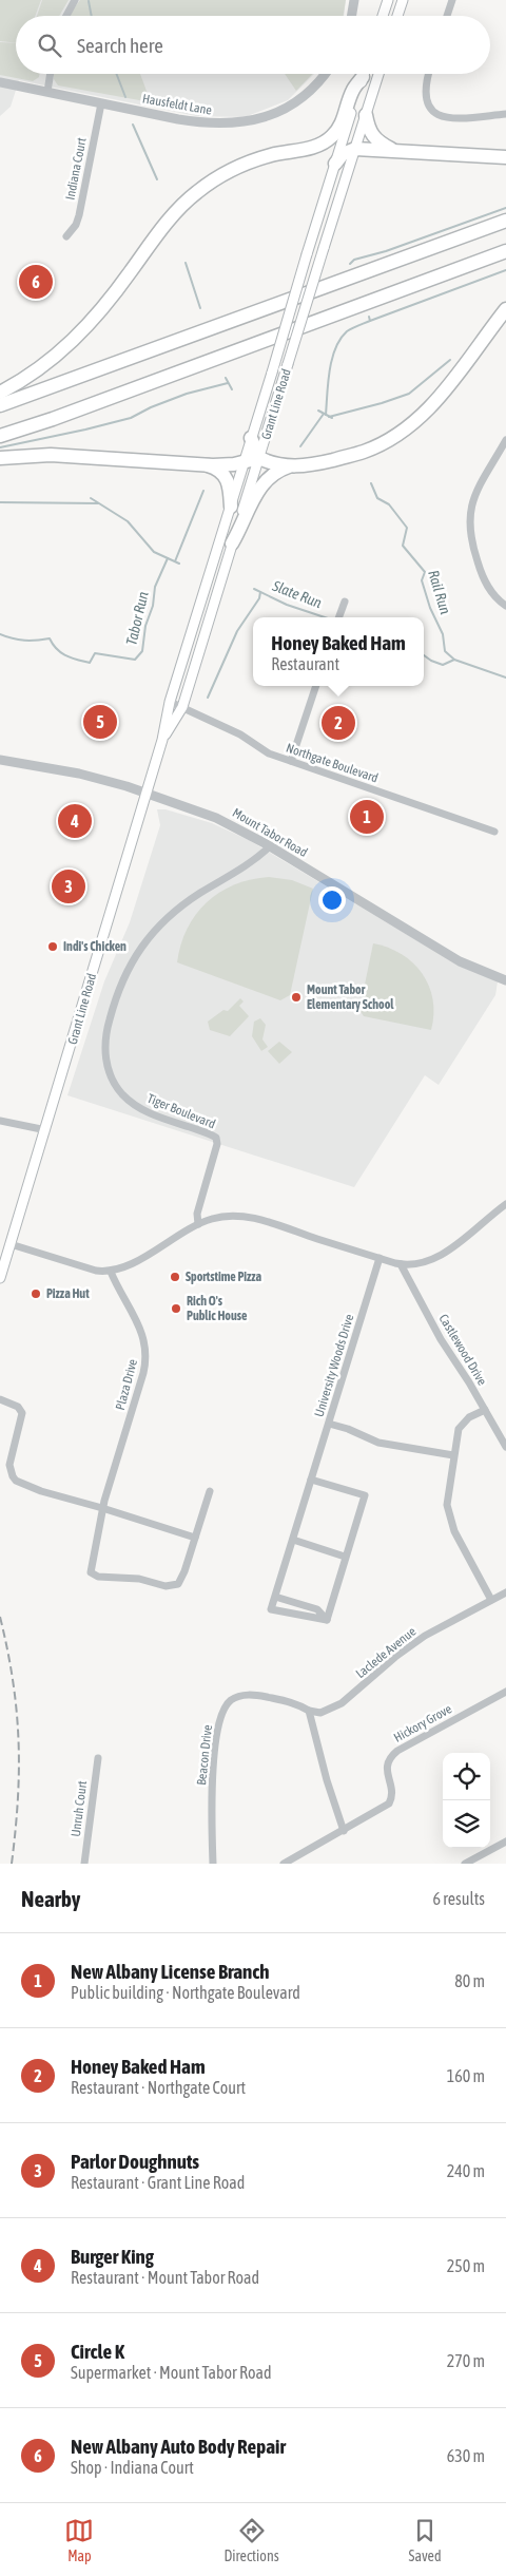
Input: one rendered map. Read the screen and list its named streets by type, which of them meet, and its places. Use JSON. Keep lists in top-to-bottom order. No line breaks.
{"streets":{"main road":["Grant Line Road"],"street":["Hausfeldt Lane","Indiana Court","Northgate Boulevard","Mount Tabor Road","Tiger Boulevard","Castlewood Drive","University Woods Drive","Plaza Drive","Laclede Avenue","Hickory Grove","Beacon Drive","Unruh Court"]},"crossings":[["Hausfeldt Lane","Indiana Court"],["Grant Line Road","Northgate Boulevard"],["Grant Line Road","Mount Tabor Road"],["Mount Tabor Road","Tiger Boulevard"],["Laclede Avenue","Beacon Drive"]],"water":["Rail Run","Slate Run","Tabor Run"],"places":["Indi's Chicken","Mount Tabor Elementary School","Sportstime Pizza","Pizza Hut","Rich O's Public House"],"page":{"search":"Search here","pins":["6","5","2","1","4","3"],"popup":["Honey Baked Ham","Restaurant"],"heading":["Nearby","6 results"],"list":[{"mark":"1","name":"New Albany License Branch","note":"Public building · Northgate Boulevard","value":"80 m"},{"mark":"2","name":"Honey Baked Ham","note":"Restaurant · Northgate Court","value":"160 m"},{"mark":"3","name":"Parlor Doughnuts","note":"Restaurant · Grant Line Road","value":"240 m"},{"mark":"4","name":"Burger King","note":"Restaurant · Mount Tabor Road","value":"250 m"},{"mark":"5","name":"Circle K","note":"Supermarket · Mount Tabor Road","value":"270 m"},{"mark":"6","name":"New Albany Auto Body Repair","note":"Shop · Indiana Court","value":"630 m"}],"nav":["Map","Directions","Saved"]}}
